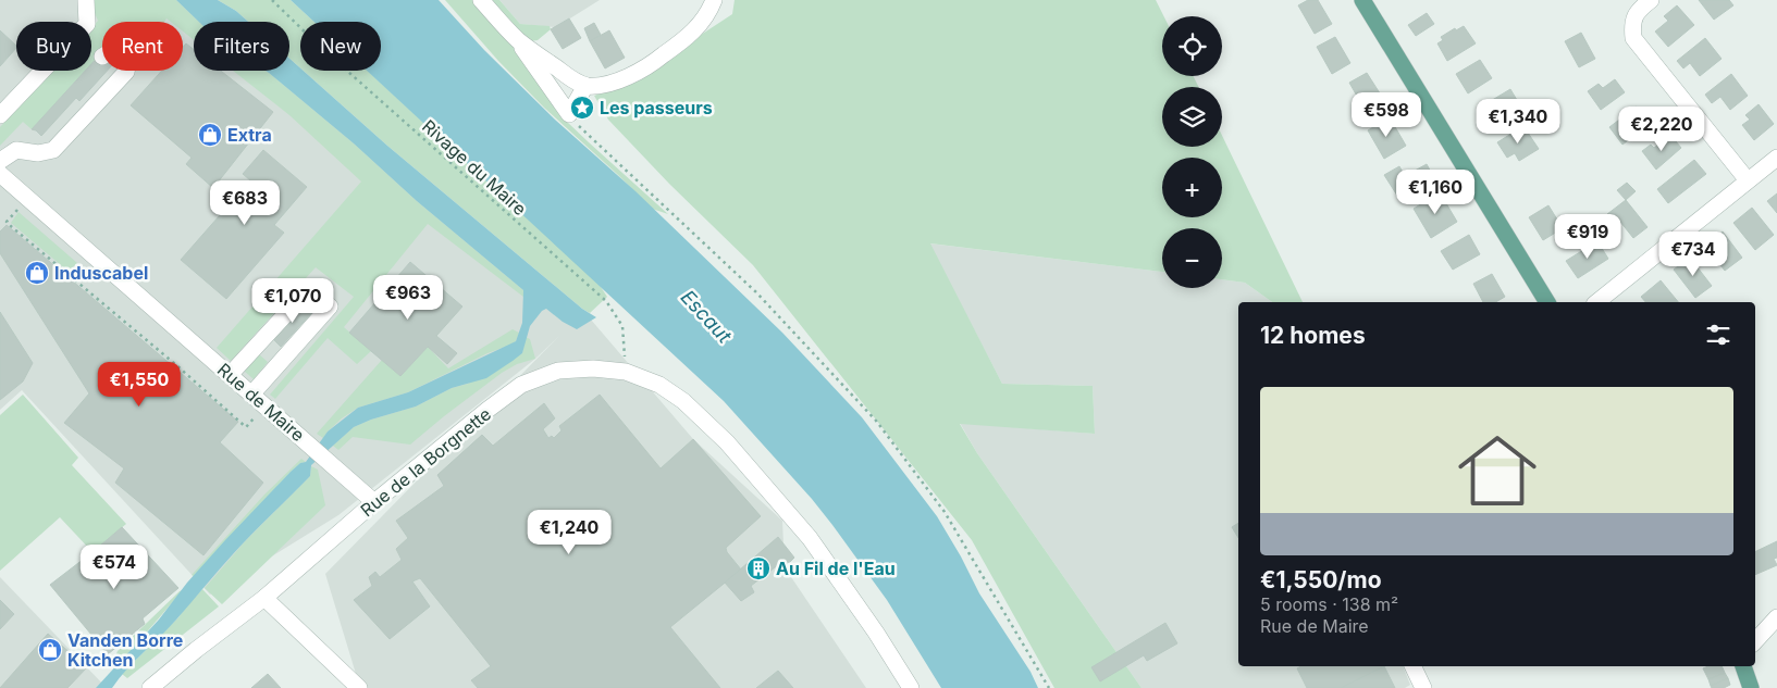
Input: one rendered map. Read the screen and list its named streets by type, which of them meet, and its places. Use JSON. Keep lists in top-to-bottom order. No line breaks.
{"streets":{"street":["Rue de Maire","Rue de la Borgnette"],"path":["Rivage du Maire"]},"crossings":[["Rivage du Maire","Rue de la Borgnette"],["Rue de Maire","Rue de la Borgnette"]],"water":["Escaut"],"places":{"place":["Les passeurs"],"shop":["Extra","Induscabel","Vanden Borre Kitchen"],"building":["Au Fil de l'Eau"]},"page":{"map_buttons":["+","−"],"chip":["Buy","Rent","Filters","New"],"price":["€598","€1,340","€2,220","€1,160","€683","€919","€734","€963","€1,070","€1,550","€1,240","€574"],"heading":"12 homes","list":[{"name":"€1,550/mo","note":"5 rooms · 138 m² · Rue de Maire"}]}}
